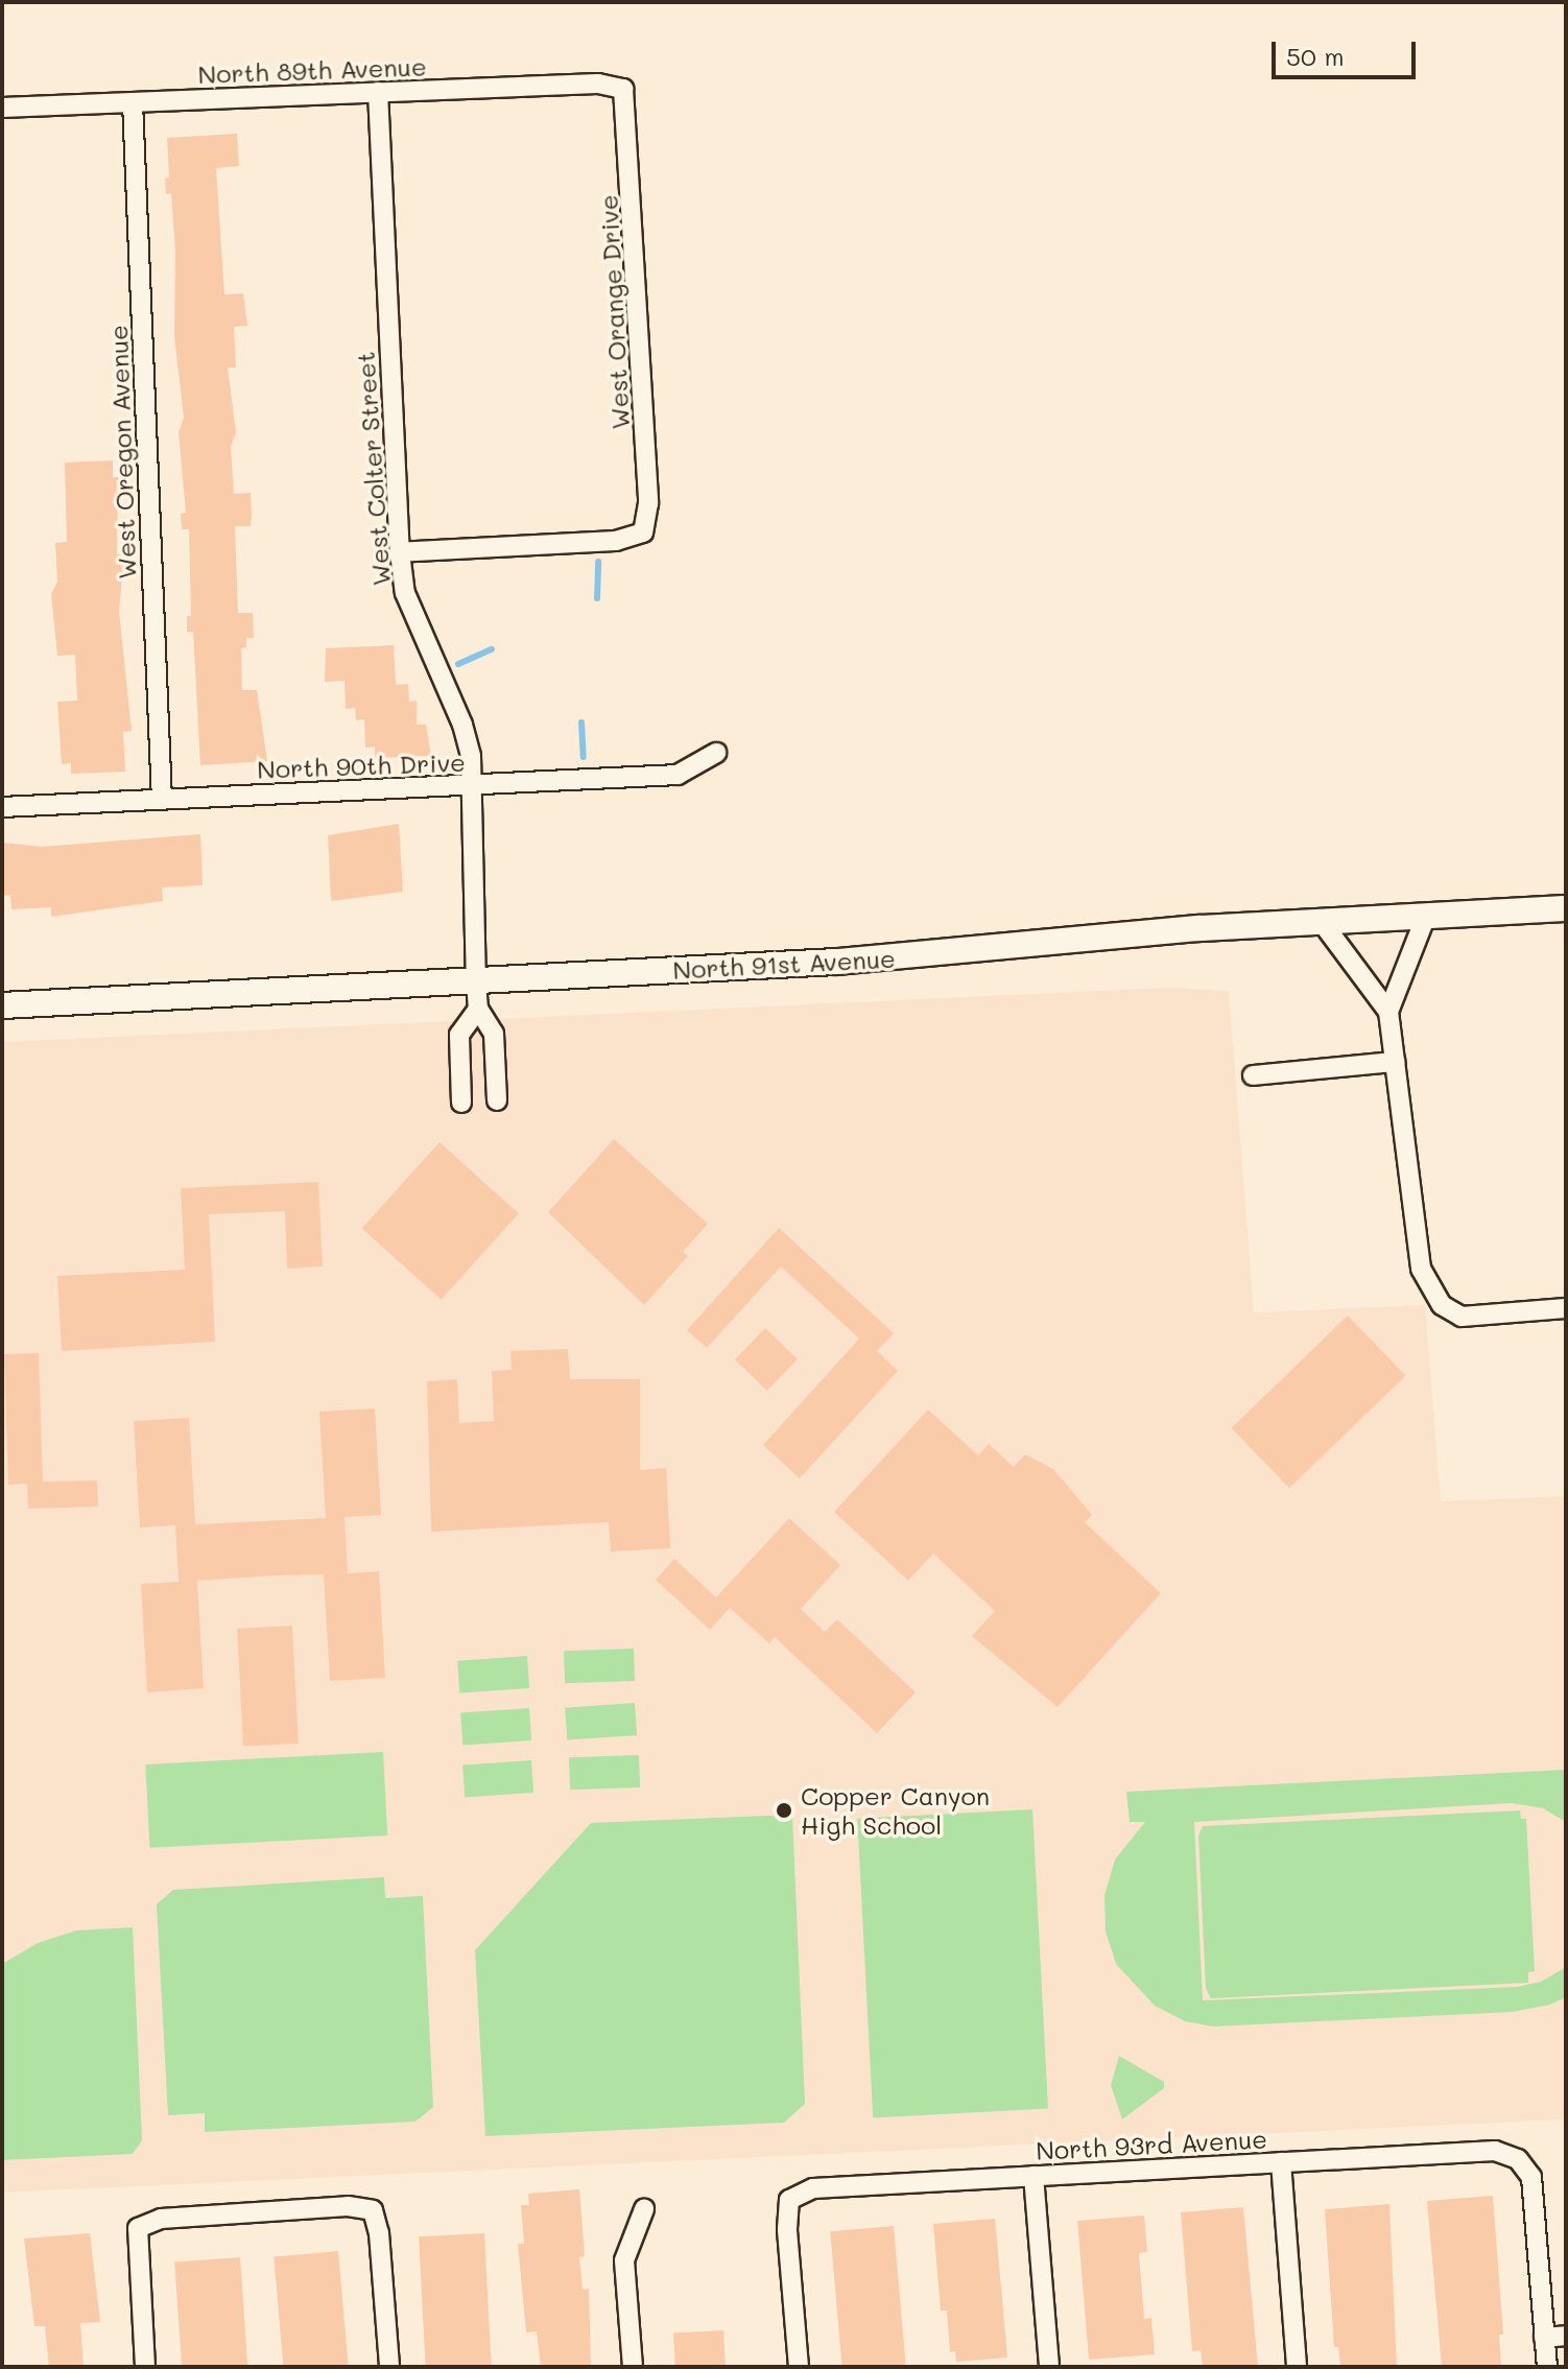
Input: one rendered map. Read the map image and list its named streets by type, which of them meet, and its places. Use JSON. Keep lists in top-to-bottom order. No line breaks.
{"streets":{"main road":["North 91st Avenue"],"street":["North 89th Avenue","West Orange Drive","West Oregon Avenue","West Colter Street","North 90th Drive","North 93rd Avenue"]},"crossings":[["North 89th Avenue","West Orange Drive"],["North 89th Avenue","West Oregon Avenue"],["North 89th Avenue","West Colter Street"],["West Orange Drive","West Colter Street"],["West Oregon Avenue","North 90th Drive"],["West Colter Street","North 90th Drive"],["West Colter Street","North 91st Avenue"]],"places":["Copper Canyon High School"],"scale_bar":"50 m"}
